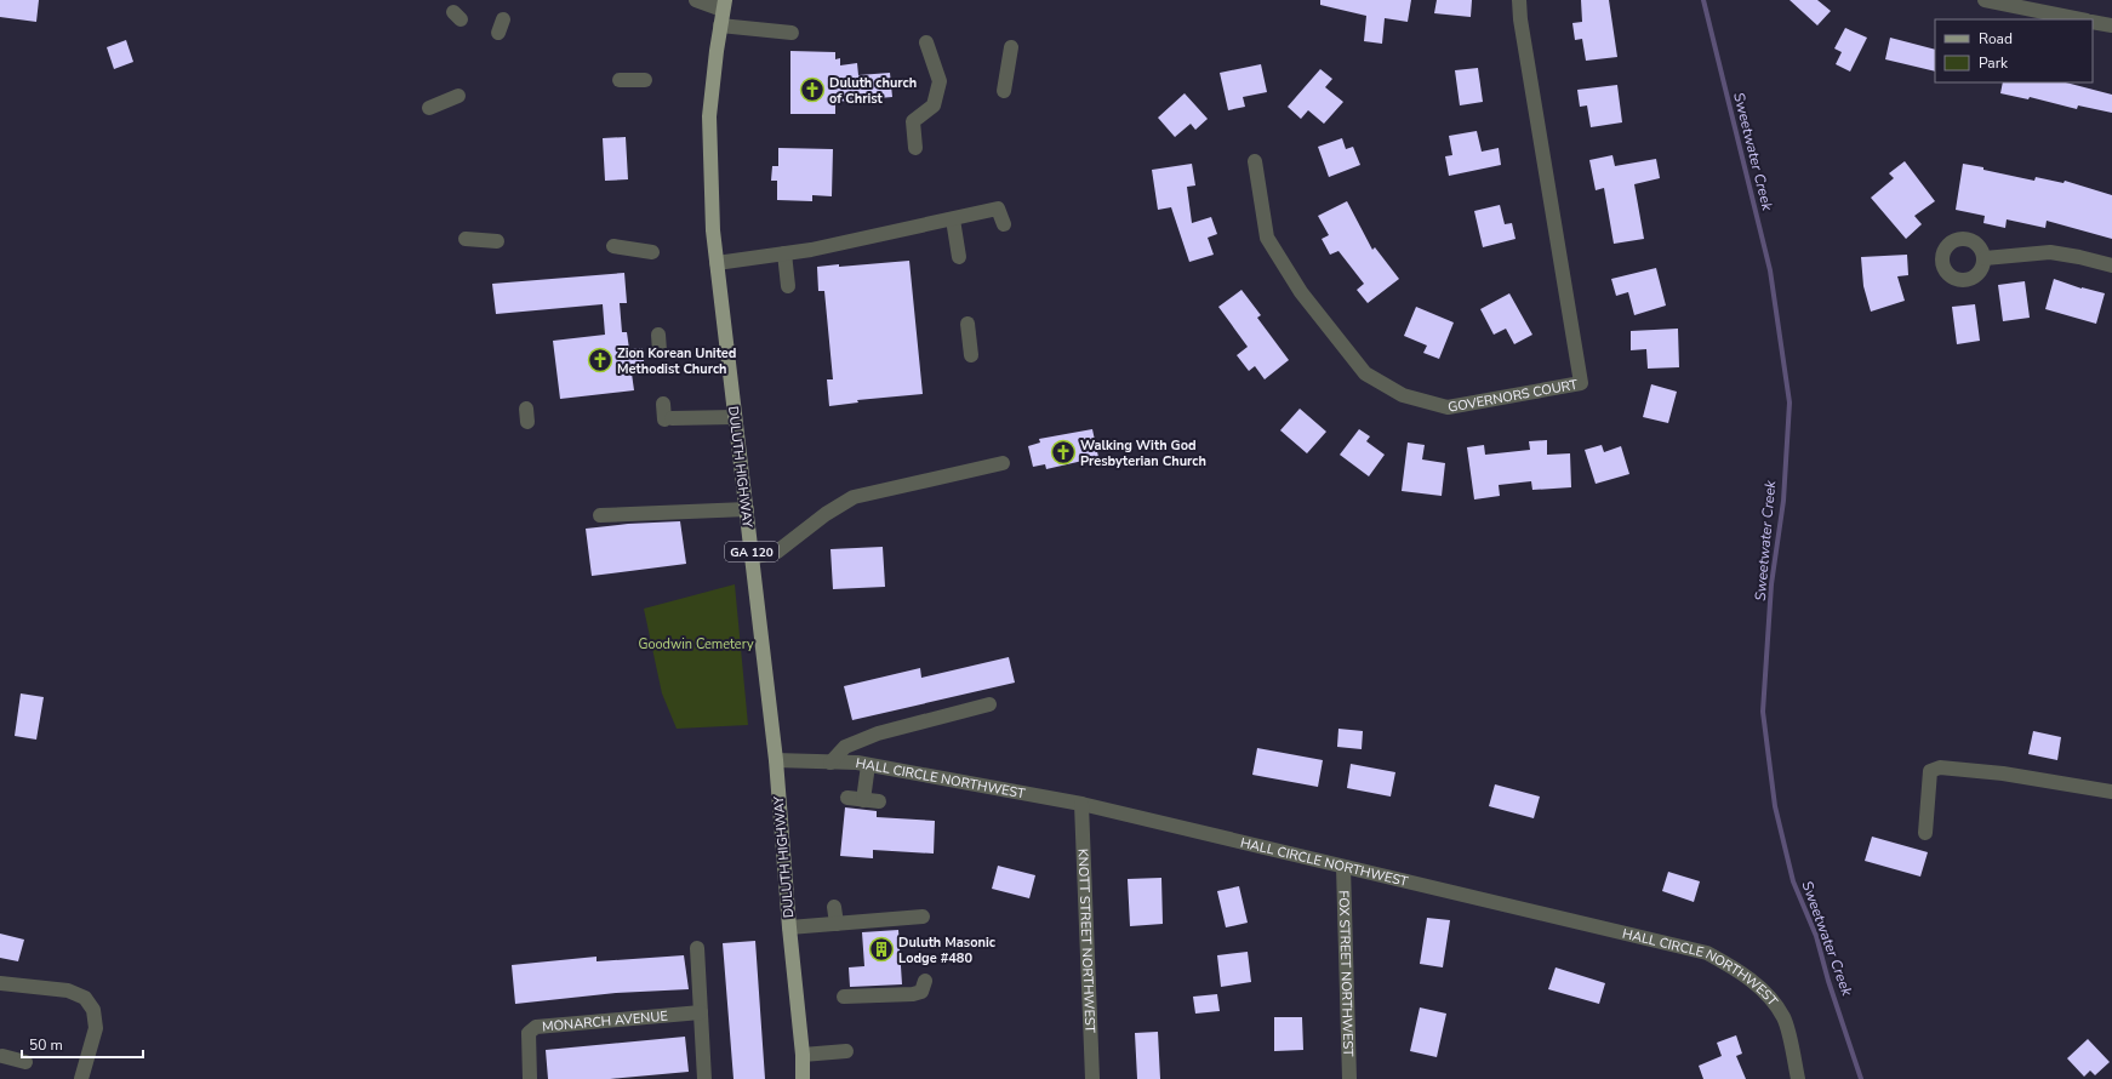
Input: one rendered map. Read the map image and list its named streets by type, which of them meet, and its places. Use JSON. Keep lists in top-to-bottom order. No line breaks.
{"streets":{"main road":["DULUTH HIGHWAY","GA 120"],"street":["GOVERNORS COURT","HALL CIRCLE NORTHWEST","KNOTT STREET NORTHWEST","FOX STREET NORTHWEST","MONARCH AVENUE"]},"crossings":[["DULUTH HIGHWAY","HALL CIRCLE NORTHWEST"],["HALL CIRCLE NORTHWEST","KNOTT STREET NORTHWEST"],["HALL CIRCLE NORTHWEST","FOX STREET NORTHWEST"]],"water":["Sweetwater Creek"],"parks":["Goodwin Cemetery"],"places":{"church":["Duluth church of Christ","Zion Korean United Methodist Church","Walking With God Presbyterian Church"],"building":["Duluth Masonic Lodge #480"]},"legend":["Road","Park"],"scale_bar":"50 m"}
